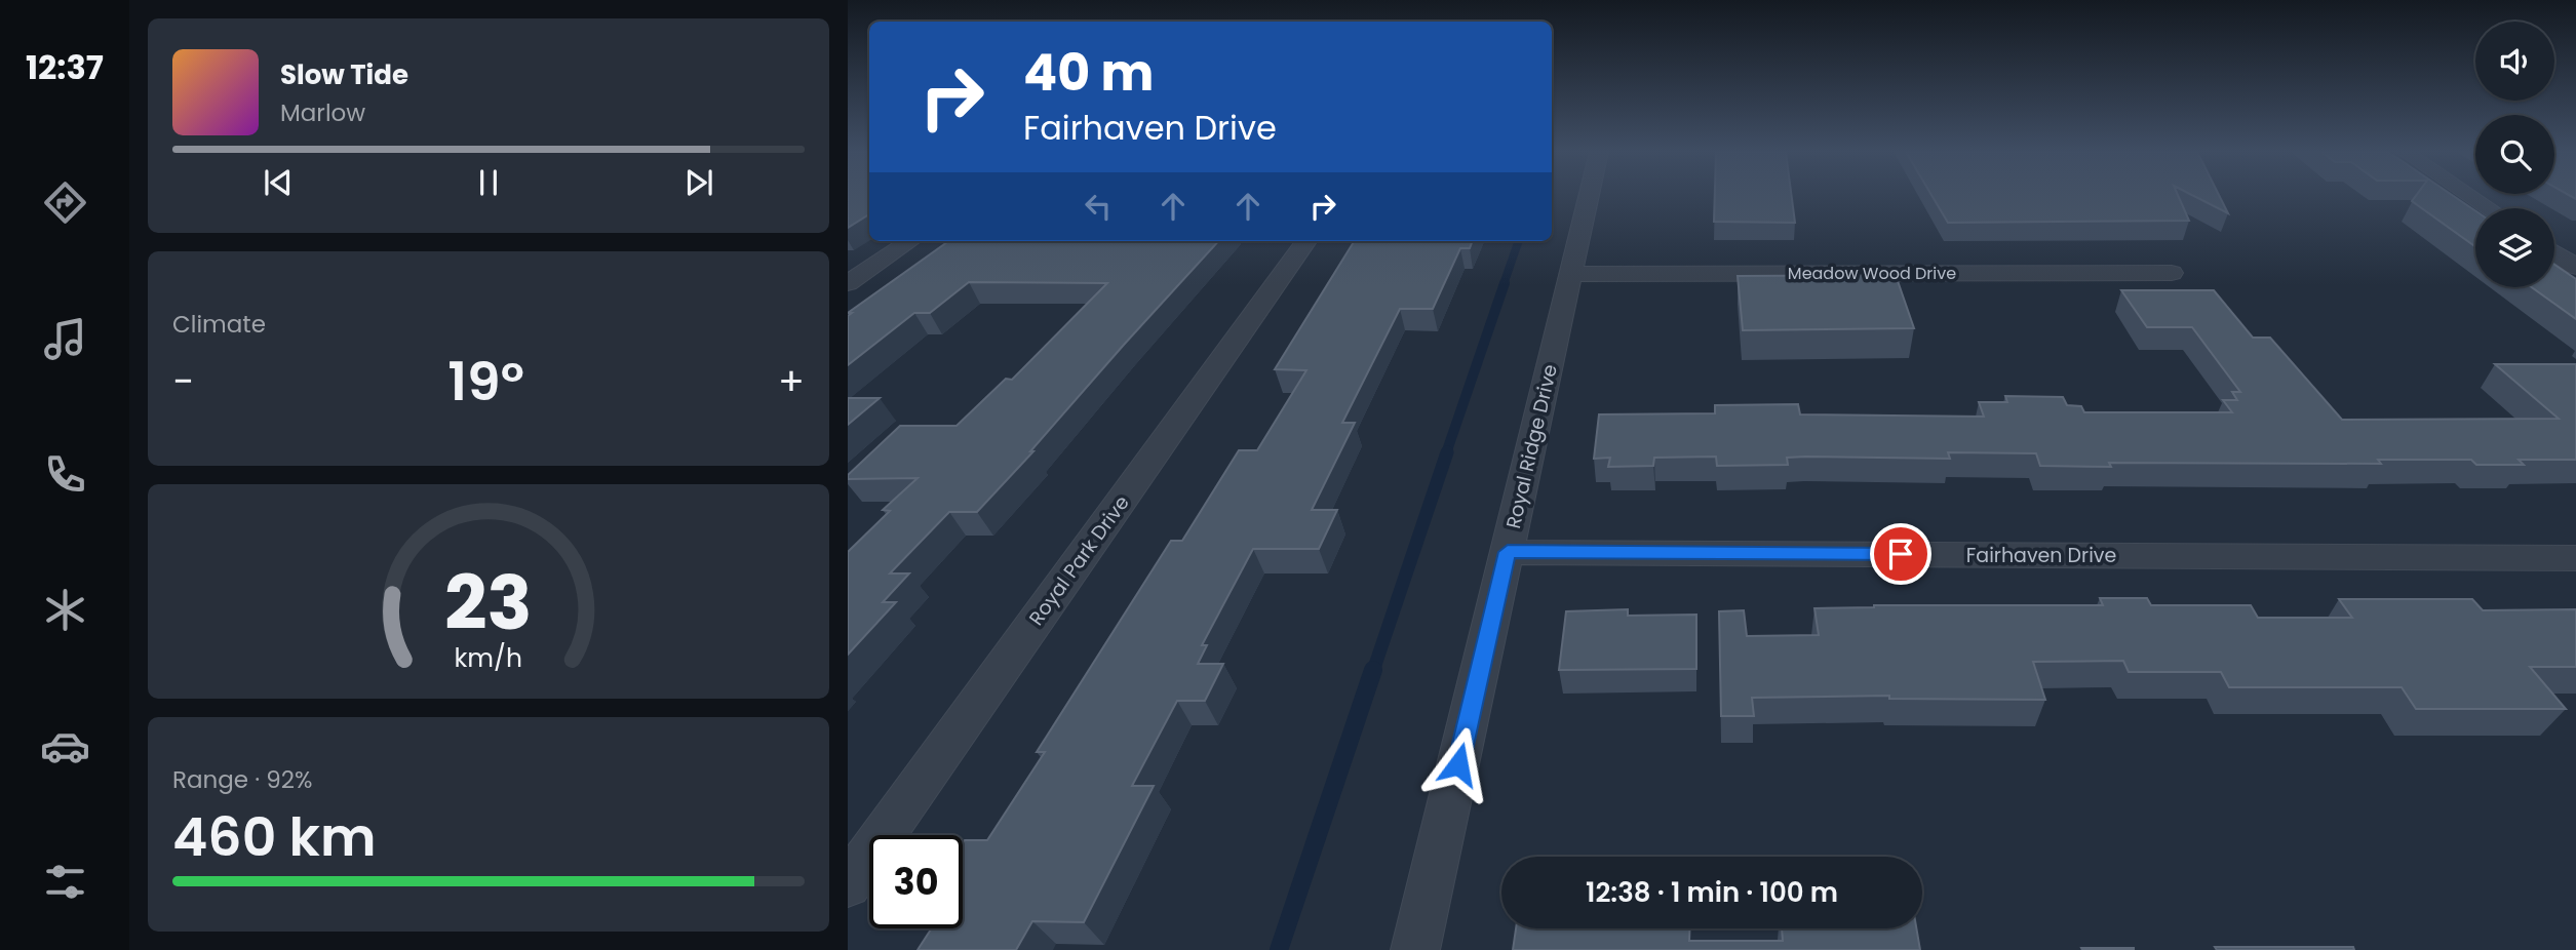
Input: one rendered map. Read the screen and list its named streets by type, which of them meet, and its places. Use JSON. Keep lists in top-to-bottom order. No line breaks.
{"streets":{"street":["Meadow Wood Drive","Royal Ridge Drive","Fairhaven Drive","Royal Park Drive"]},"crossings":[["Meadow Wood Drive","Royal Ridge Drive"],["Royal Ridge Drive","Fairhaven Drive"]],"page":{"tabs":"12:37","turn":["40 m","Fairhaven Drive"],"song":["Slow Tide","Marlow"],"tile":["Climate",["Range · 92%","460 km"]],"heat":["−","19°","+"],"limit":"30","trip":"12:38 · 1 min · 100 m","gauge":["23","km/h"]}}
